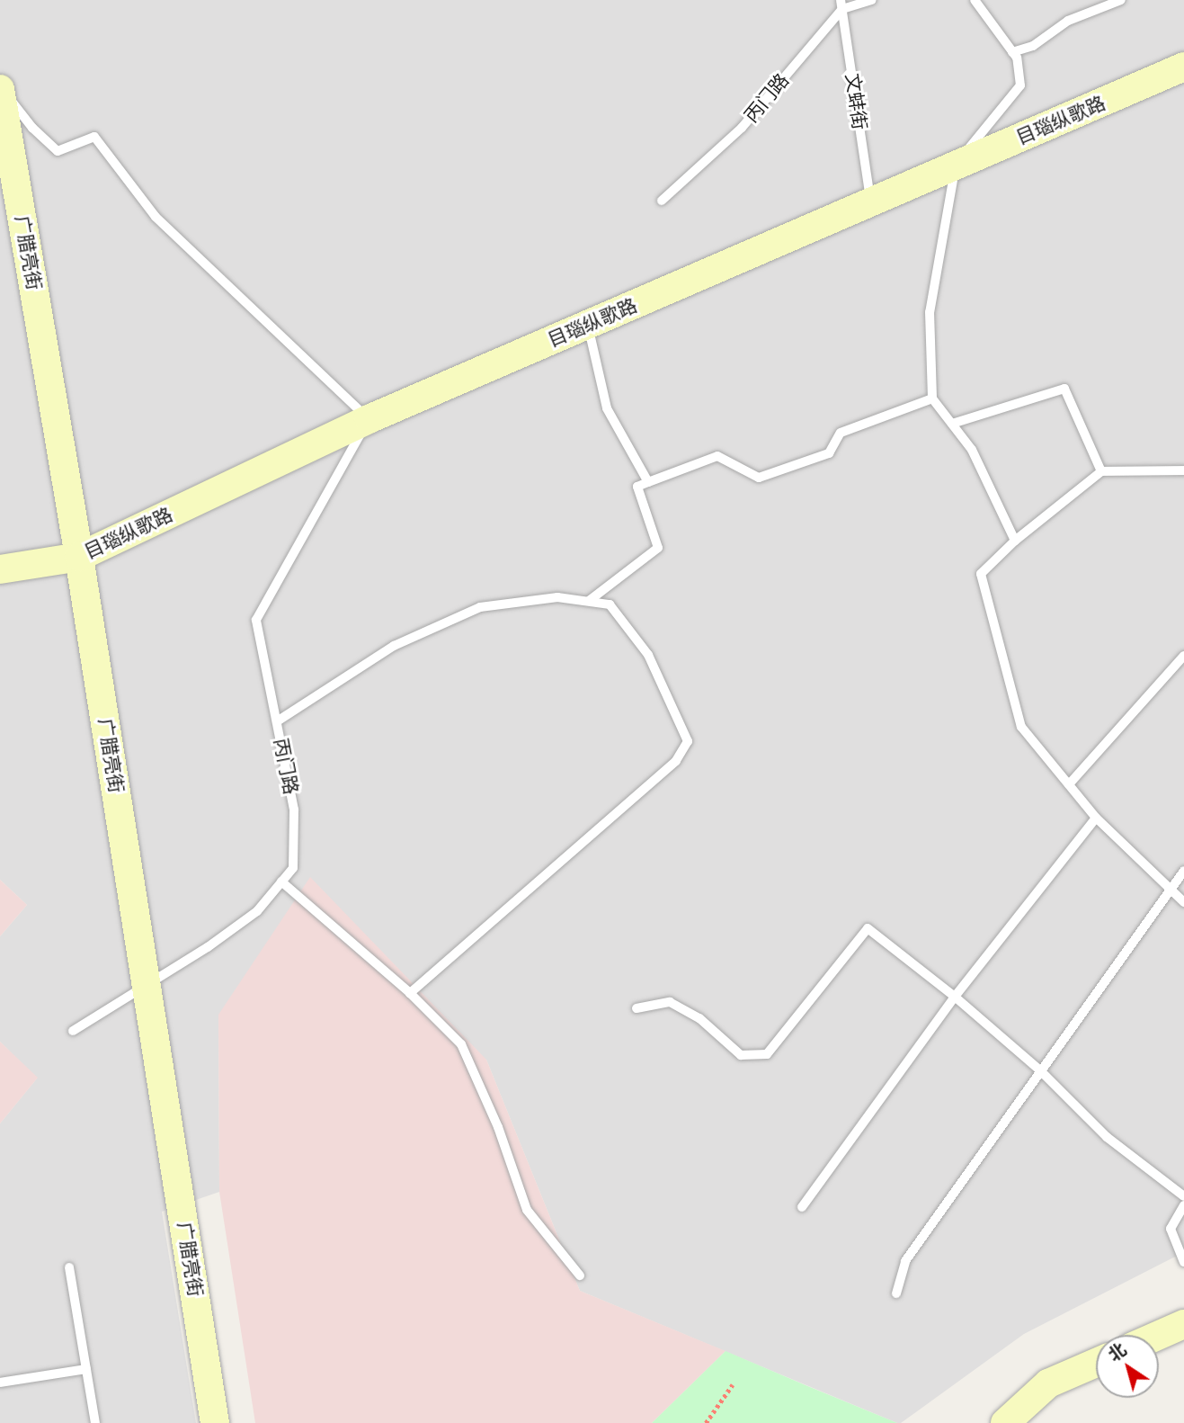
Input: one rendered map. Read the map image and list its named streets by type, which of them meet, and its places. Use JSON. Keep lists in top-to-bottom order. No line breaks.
{"streets":{"street":["目瑙纵歌路","广腊亮街"],"lane":["丙门路","文蚌街"]},"crossings":[["丙门路","文蚌街"],["丙门路","目瑙纵歌路"],["丙门路","广腊亮街"],["文蚌街","目瑙纵歌路"],["目瑙纵歌路","广腊亮街"]],"north":"top left"}
